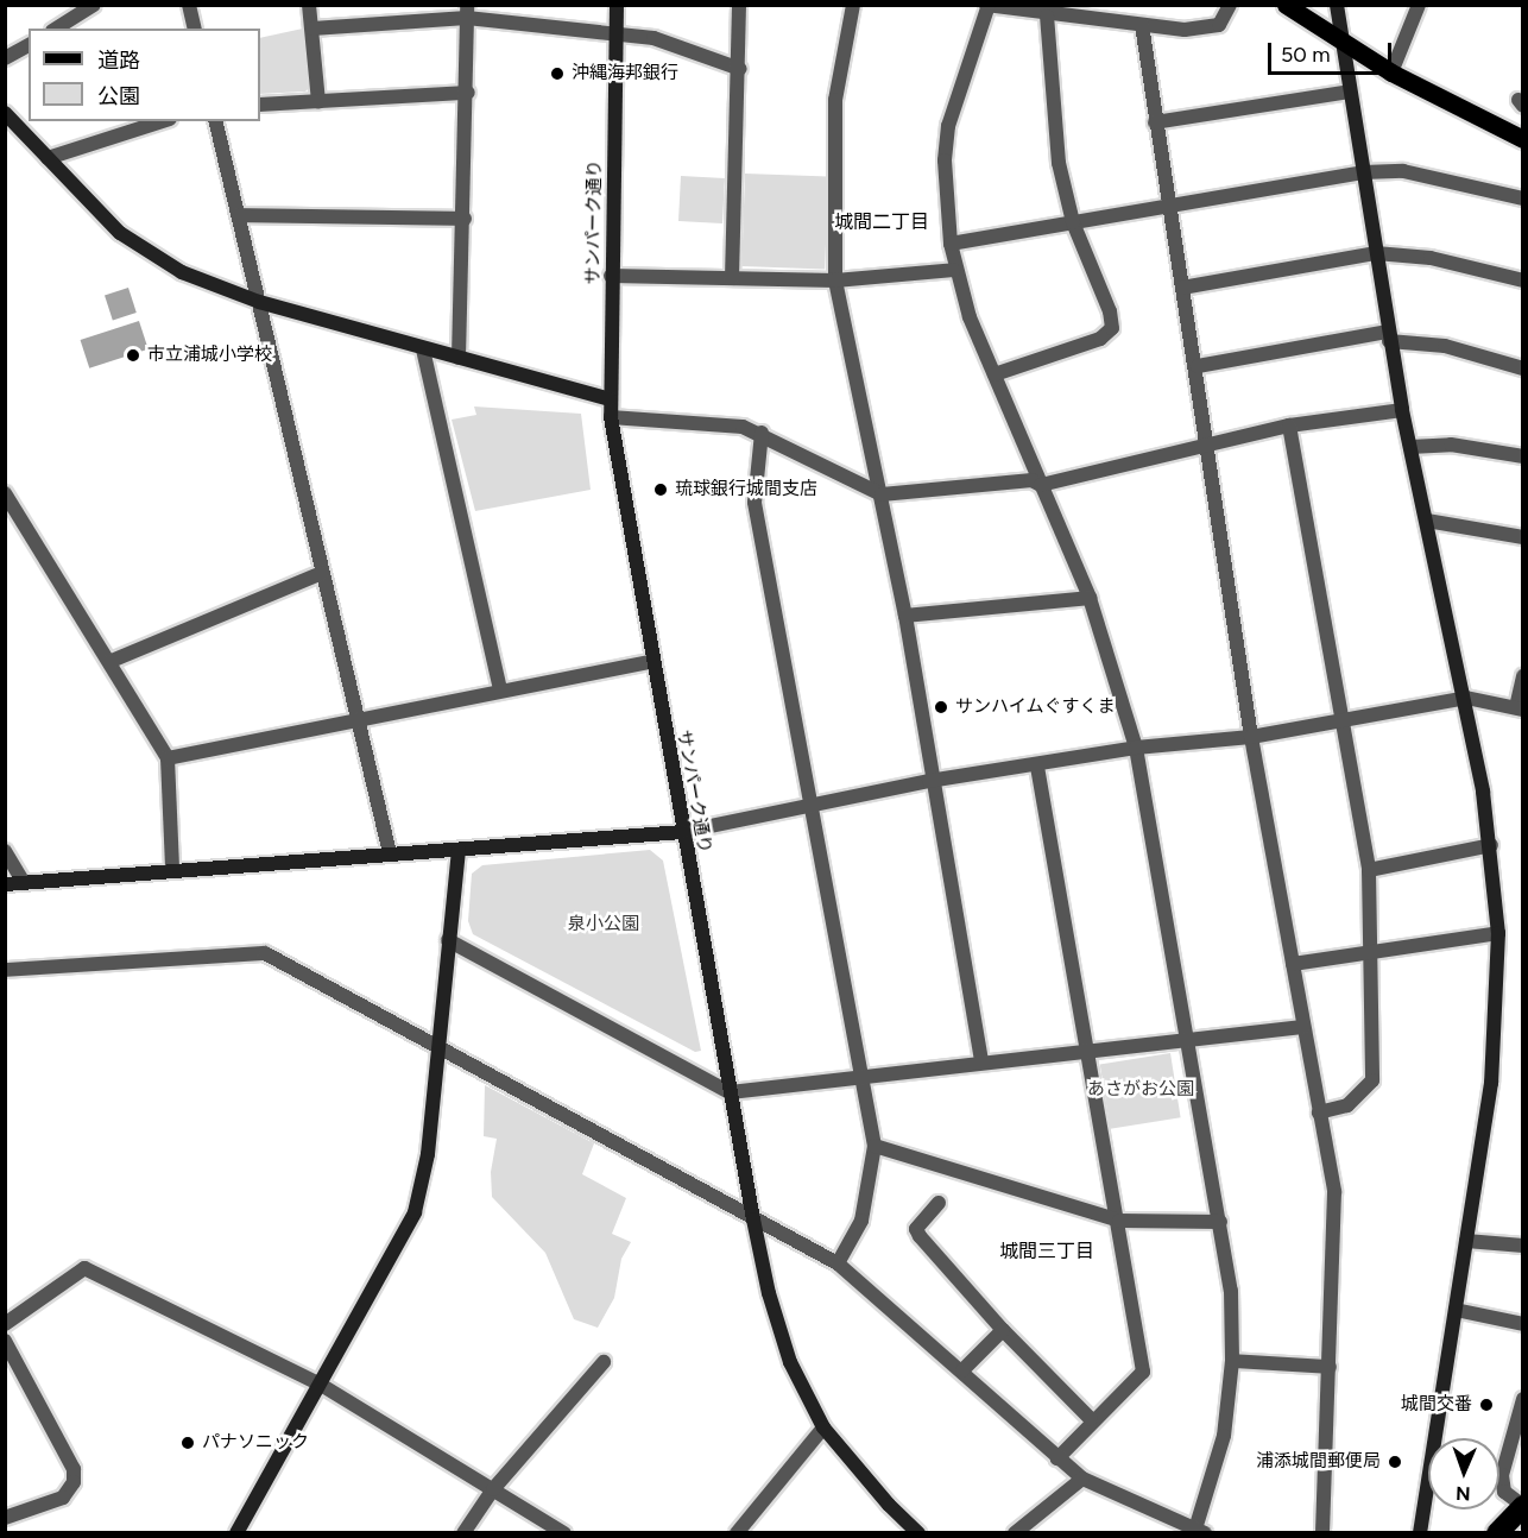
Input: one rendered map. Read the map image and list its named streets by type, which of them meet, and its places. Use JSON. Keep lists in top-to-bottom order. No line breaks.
{"streets":{"street":["サンパーク通り"]},"districts":["城間二丁目","城間三丁目"],"parks":["泉小公園","あさがお公園"],"places":["沖縄海邦銀行","市立浦城小学校","琉球銀行城間支店","サンハイムぐすくま","城間交番","パナソニック","浦添城間郵便局"],"legend":["道路","公園"],"scale_bar":"50 m","north":"bottom"}
